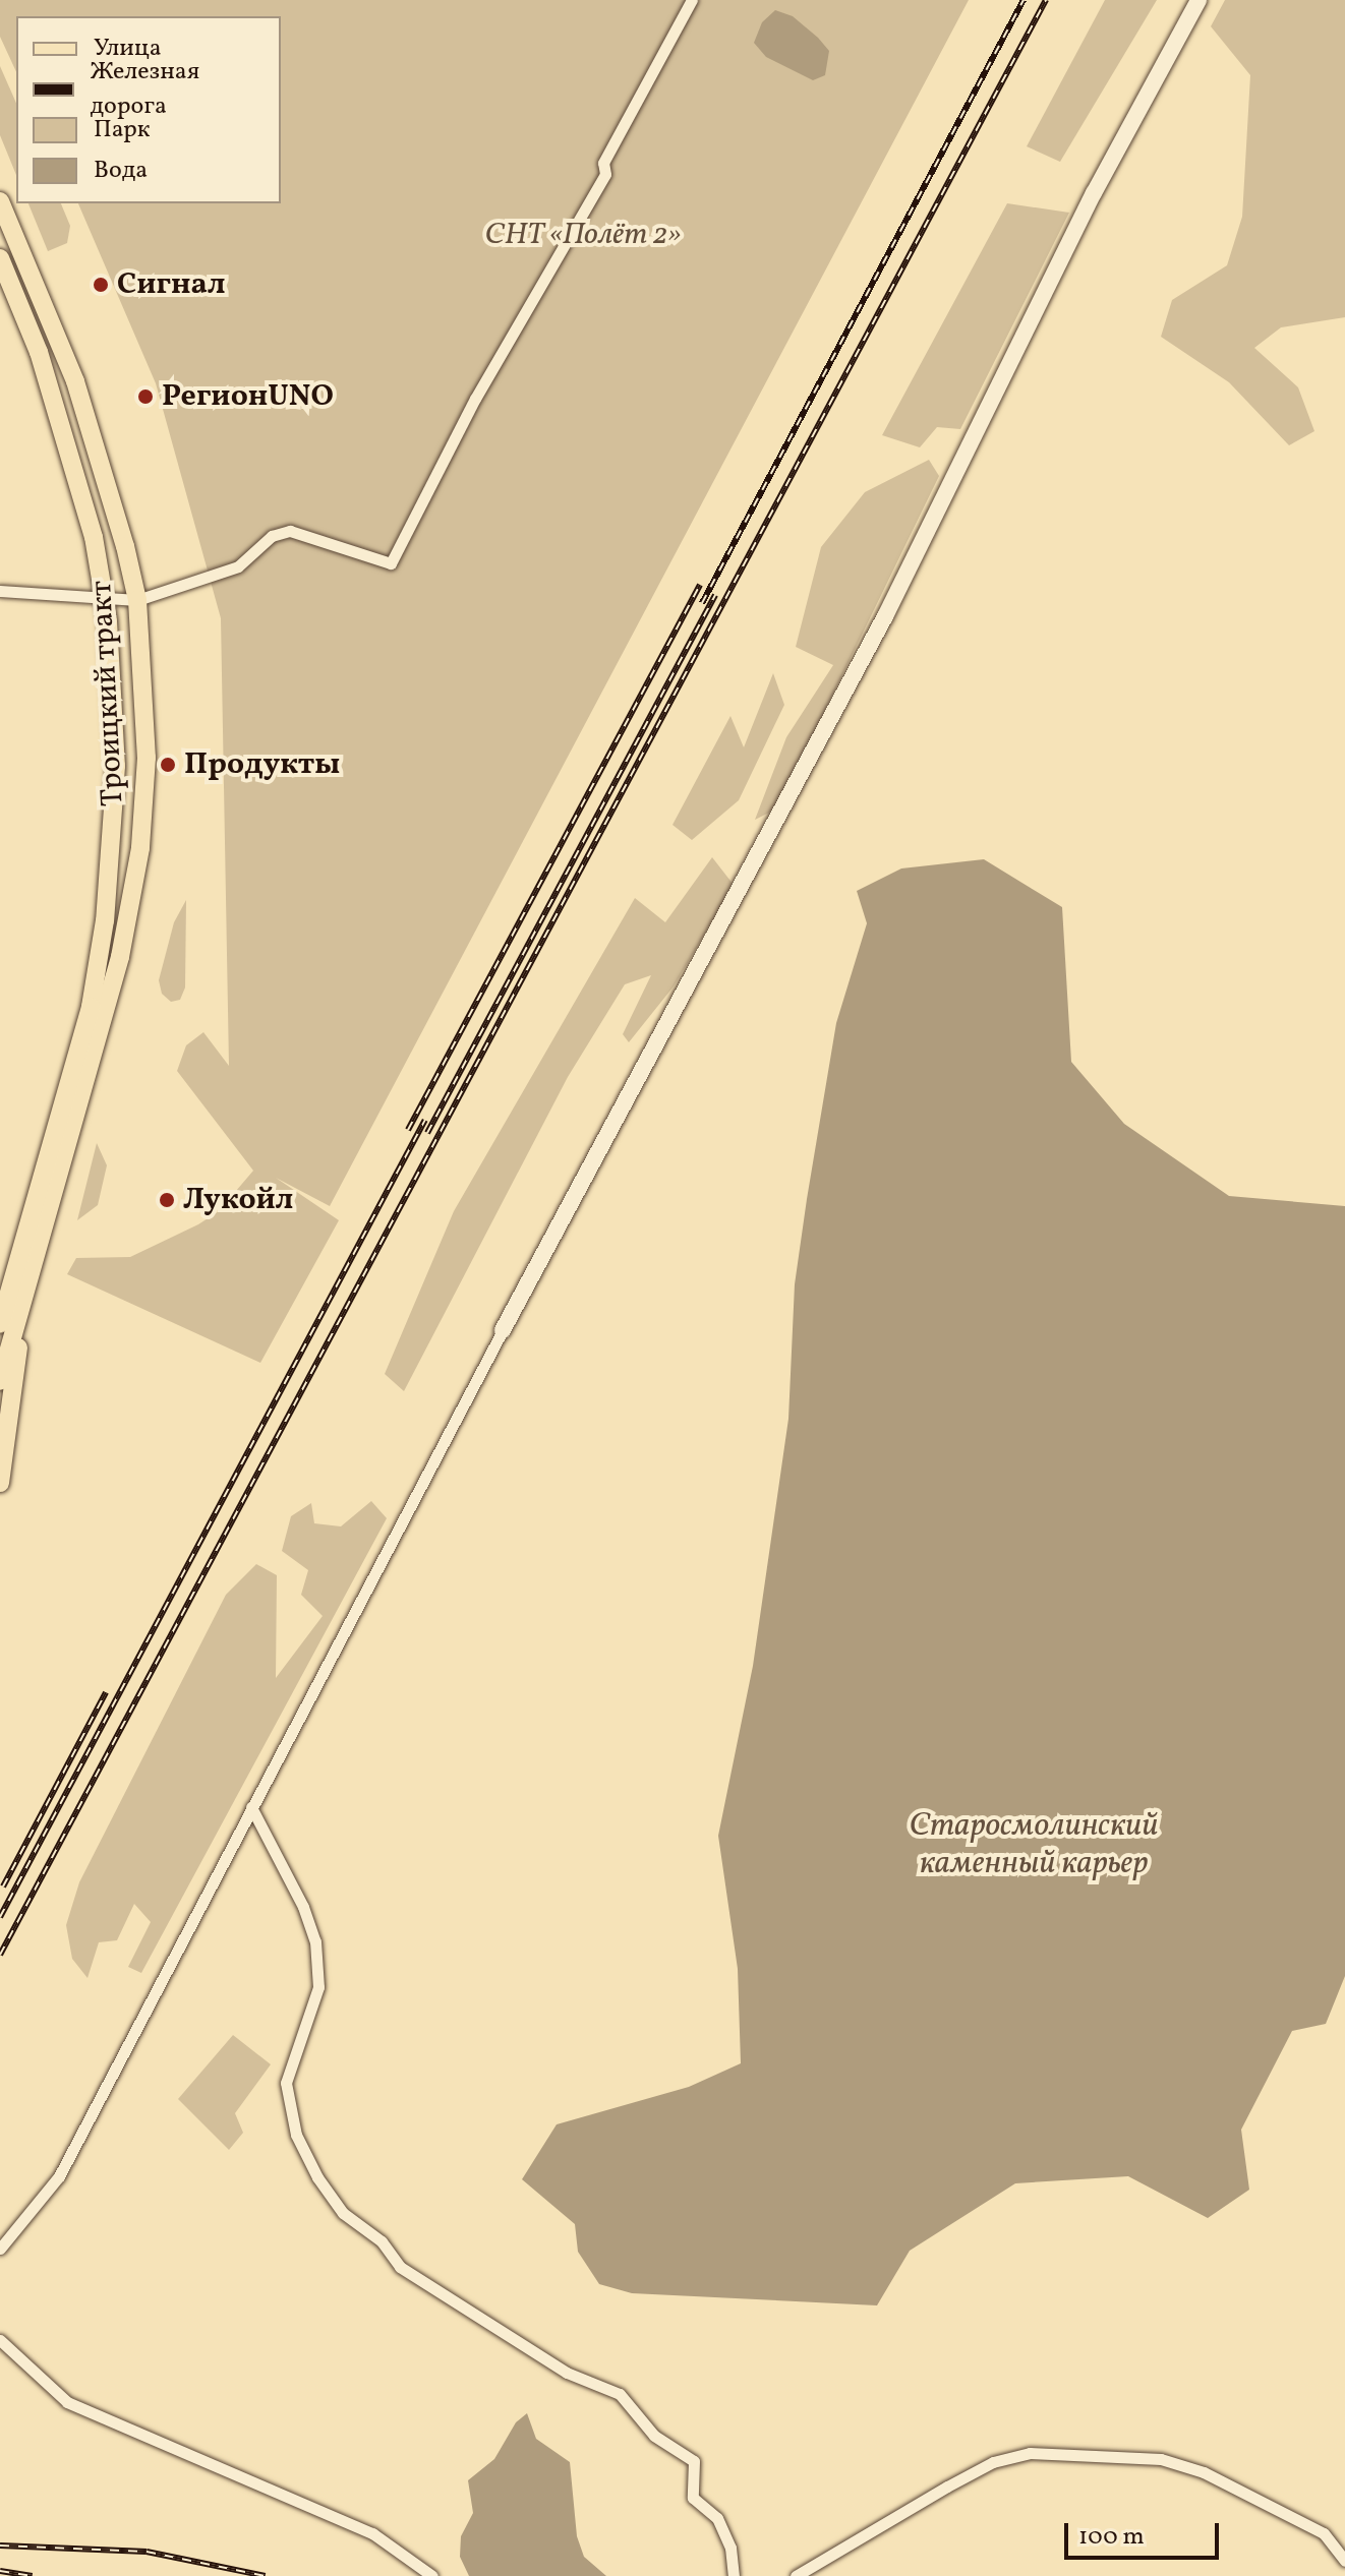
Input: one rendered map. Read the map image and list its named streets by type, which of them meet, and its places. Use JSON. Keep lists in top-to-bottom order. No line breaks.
{"streets":{"main road":["Троицкий тракт"]},"water":["Старосмолинский каменный карьер"],"parks":["СНТ «Полёт 2»"],"places":["Сигнал","РегионUNO","Продукты","Лукойл"],"legend":["Улица","Железная дорога","Парк","Вода"],"scale_bar":"100 m"}
